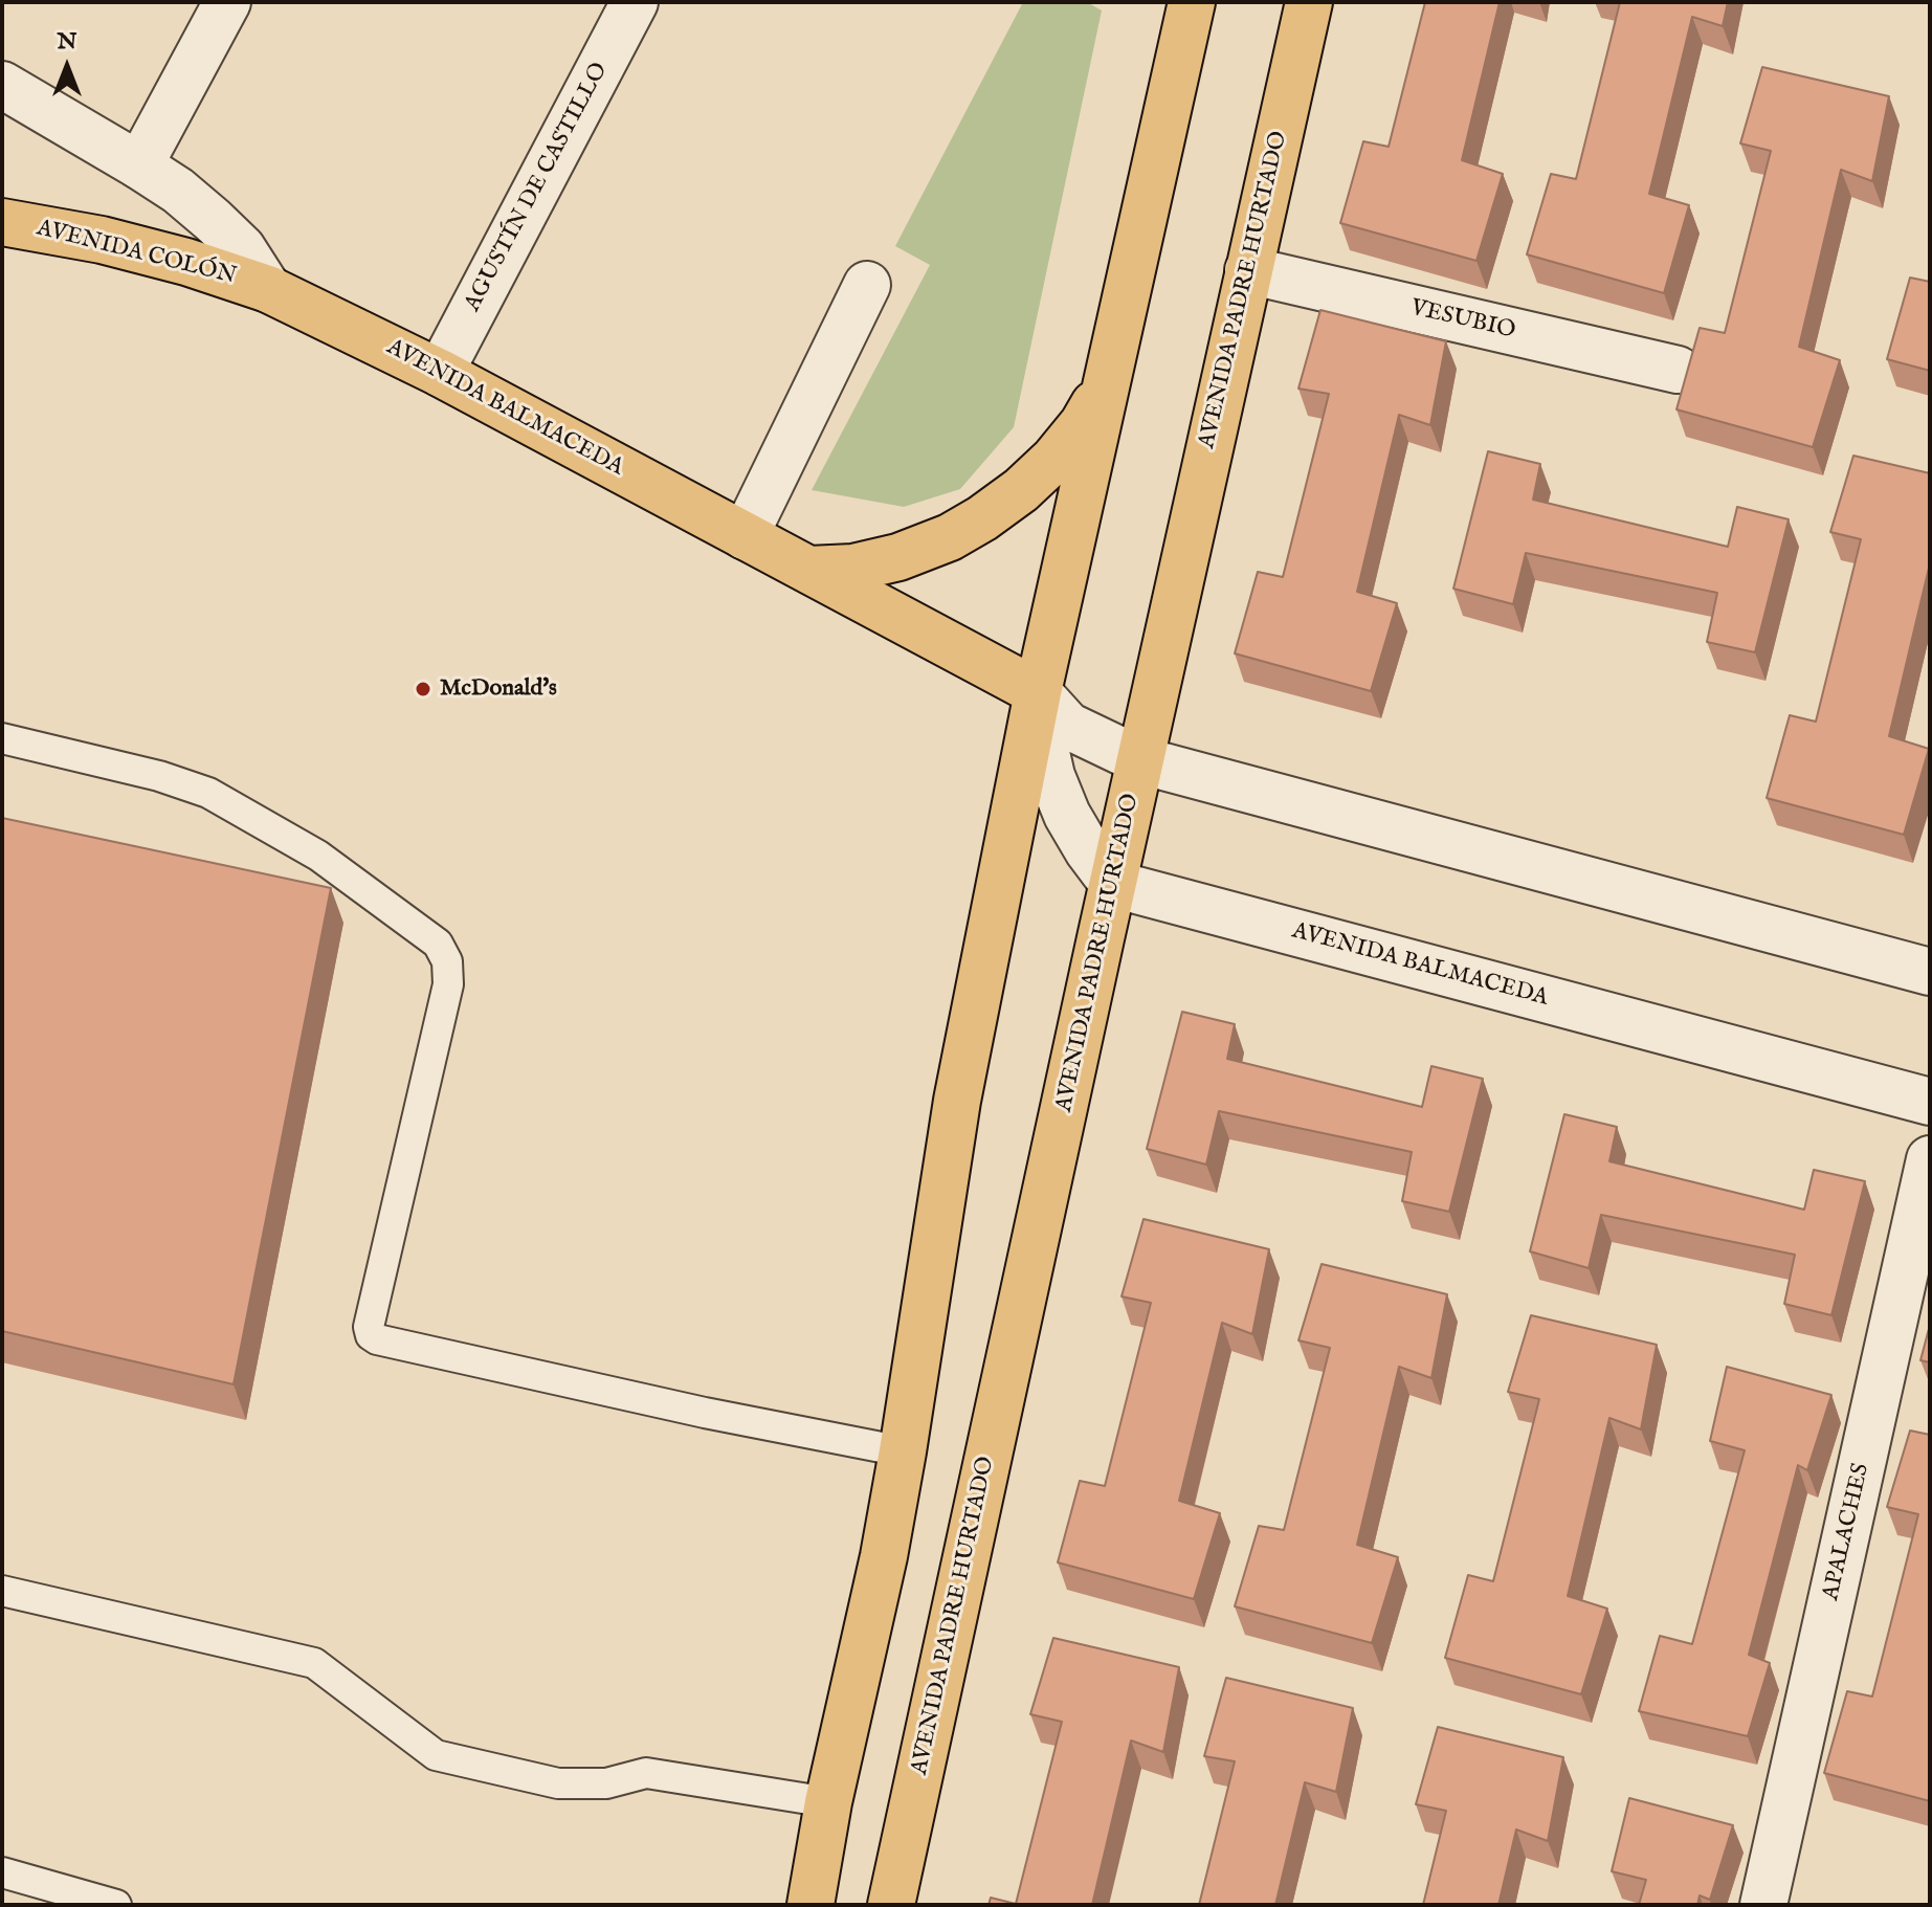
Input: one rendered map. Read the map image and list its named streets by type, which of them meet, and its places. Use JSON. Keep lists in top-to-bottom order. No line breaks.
{"streets":{"main road":["AVENIDA COLÓN","AVENIDA PADRE HURTADO","AVENIDA BALMACEDA"],"street":["AGUSTÍN DE CASTILLO","VESUBIO","APALACHES"]},"crossings":[["AGUSTÍN DE CASTILLO","AVENIDA BALMACEDA"],["AVENIDA COLÓN","AVENIDA BALMACEDA"],["AVENIDA PADRE HURTADO","VESUBIO"],["AVENIDA PADRE HURTADO","AVENIDA BALMACEDA"]],"places":["McDonald's"],"north":"top"}
